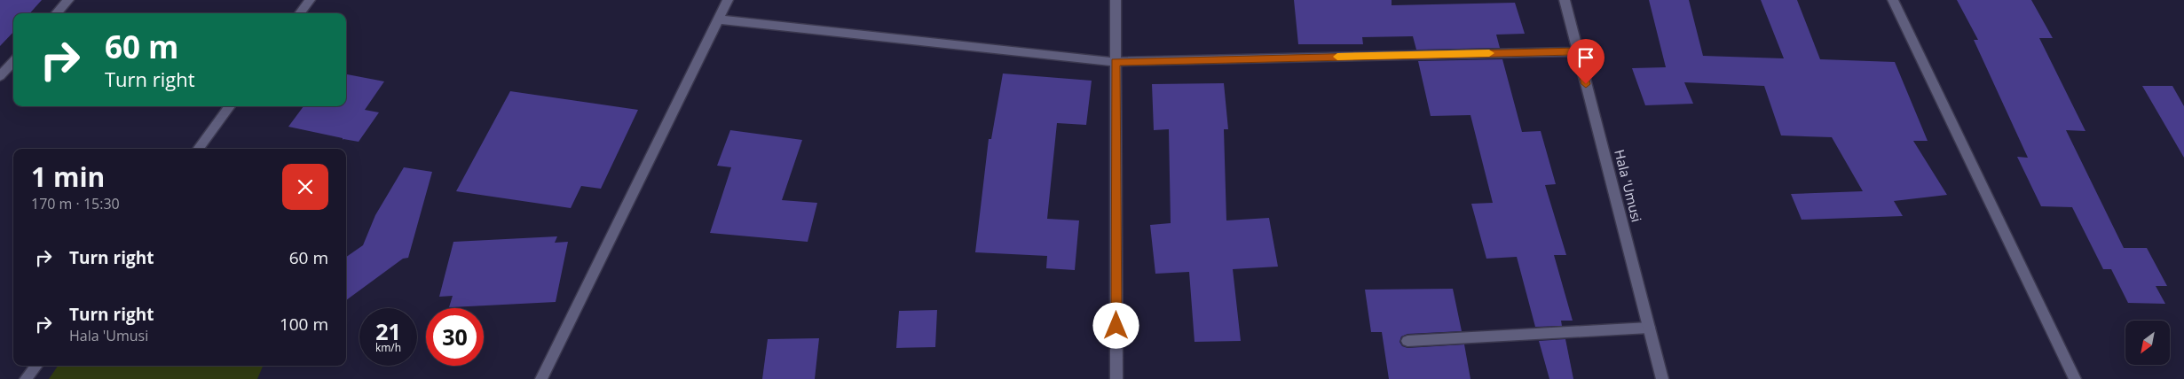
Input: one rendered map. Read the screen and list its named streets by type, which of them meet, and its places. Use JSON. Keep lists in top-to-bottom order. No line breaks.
{"streets":{"street":["Hala 'Umusi"]},"north":"bottom left","page":{"turn":["60 m","Turn right"],"heading":["1 min","170 m · 15:30"],"list":[{"name":"Turn right","value":"60 m"},{"name":"Turn right","note":"Hala 'Umusi","value":"100 m"}],"speed":"21 km/h","limit":"30"}}
